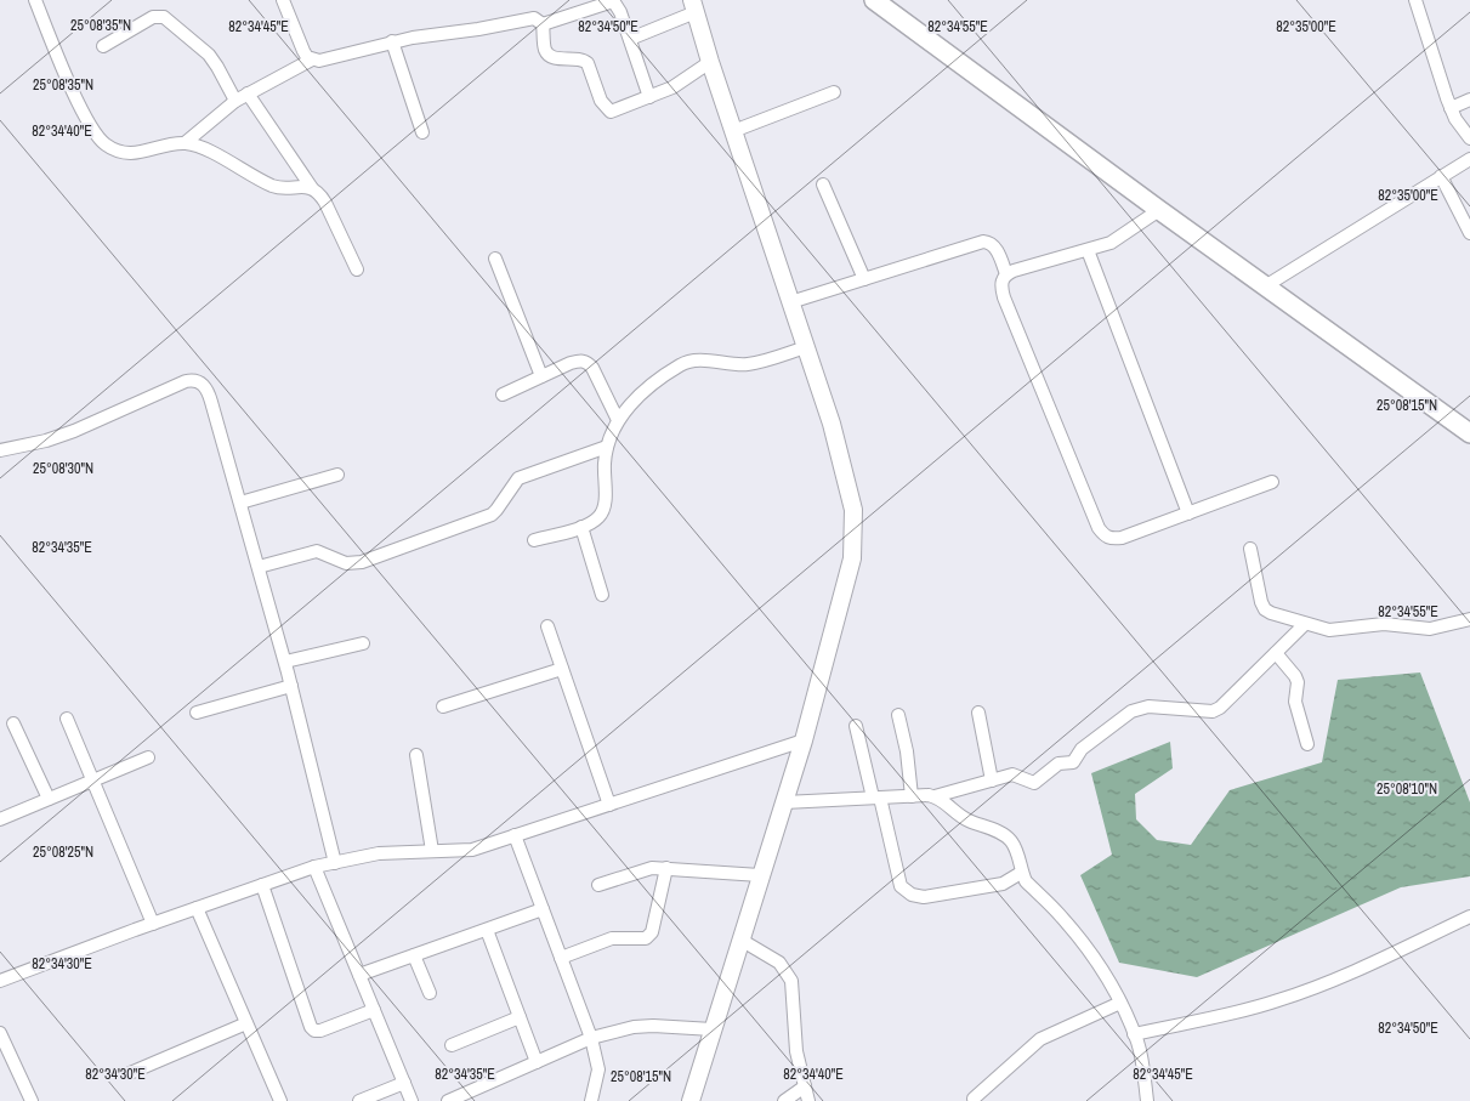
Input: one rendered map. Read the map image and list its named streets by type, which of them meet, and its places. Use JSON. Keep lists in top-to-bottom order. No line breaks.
{"coordinates":["25°08'35\"N","82°34'50\"E","82°34'45\"E","82°34'55\"E","82°35'00\"E","82°34'40\"E","25°08'15\"N","25°08'30\"N","82°34'35\"E","25°08'10\"N","25°08'25\"N","82°34'30\"E"]}
